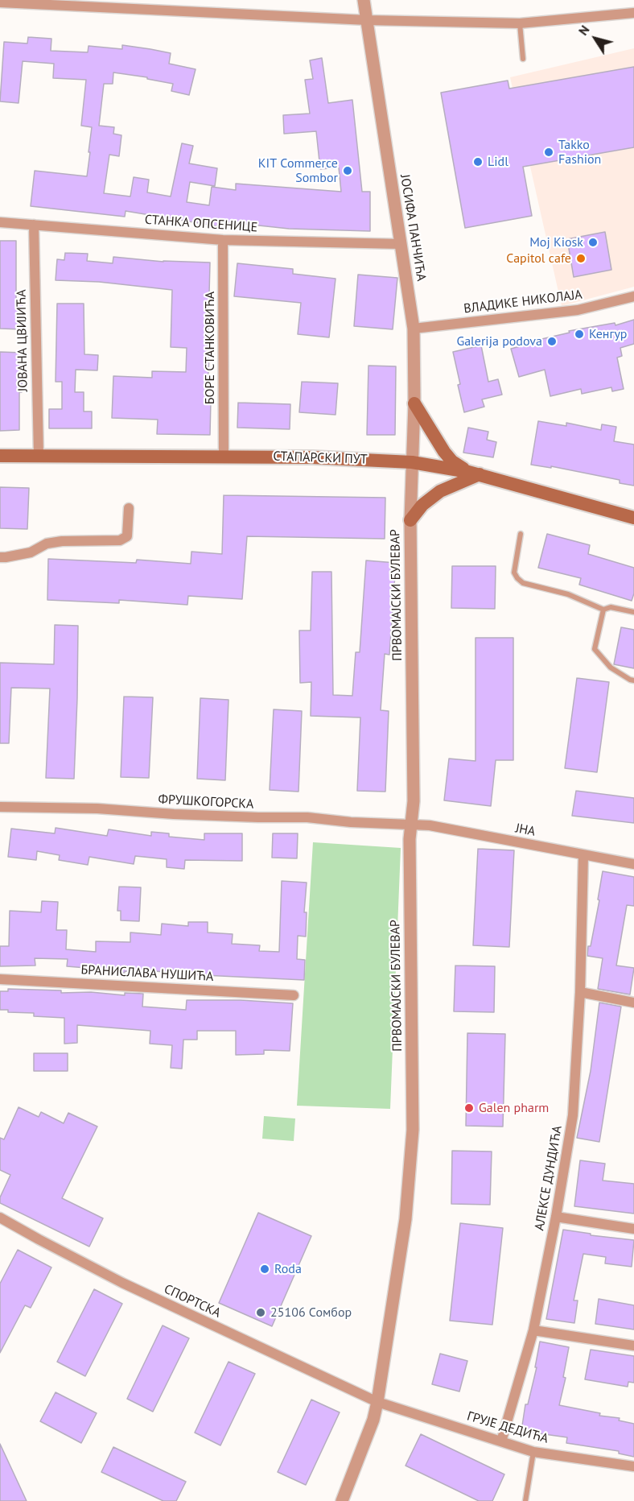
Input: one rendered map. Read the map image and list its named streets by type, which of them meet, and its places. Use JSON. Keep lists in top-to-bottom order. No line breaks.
{"streets":{"main road":["СТАПАРСКИ ПУТ"],"street":["СТАНКА ОПСЕНИЦЕ","ЈОСИФА ПАНЧИЋА","ВЛАДИКЕ НИКОЛАЈА","ЈОВАНА ЦВИЈИЋА","БОРЕ СТАНКОВИЋА","ПРВОМАЈСКИ БУЛЕВАР","ФРУШКОГОРСКА","ЈНА","БРАНИСЛАВА НУШИЋА","АЛЕКСЕ ДУНДИЋА","СПОРТСКА","ГРУЈЕ ДЕДИЋА"]},"crossings":[["СТАНКА ОПСЕНИЦЕ","ЈОСИФА ПАНЧИЋА"],["СТАНКА ОПСЕНИЦЕ","ЈОВАНА ЦВИЈИЋА"],["СТАНКА ОПСЕНИЦЕ","БОРЕ СТАНКОВИЋА"],["ЈОСИФА ПАНЧИЋА","ВЛАДИКЕ НИКОЛАЈА"],["ЈОСИФА ПАНЧИЋА","СТАПАРСКИ ПУТ"],["ЈОСИФА ПАНЧИЋА","ПРВОМАЈСКИ БУЛЕВАР"],["ЈОВАНА ЦВИЈИЋА","СТАПАРСКИ ПУТ"],["БОРЕ СТАНКОВИЋА","СТАПАРСКИ ПУТ"],["СТАПАРСКИ ПУТ","ПРВОМАЈСКИ БУЛЕВАР"],["ПРВОМАЈСКИ БУЛЕВАР","ФРУШКОГОРСКА"],["ПРВОМАЈСКИ БУЛЕВАР","ЈНА"],["ПРВОМАЈСКИ БУЛЕВАР","СПОРТСКА"],["ПРВОМАЈСКИ БУЛЕВАР","ГРУЈЕ ДЕДИЋА"],["ФРУШКОГОРСКА","ЈНА"],["ЈНА","АЛЕКСЕ ДУНДИЋА"],["АЛЕКСЕ ДУНДИЋА","ГРУЈЕ ДЕДИЋА"],["СПОРТСКА","ГРУЈЕ ДЕДИЋА"]],"places":["Takko Fashion","Lidl","KIT Commerce Sombor","Moj Kiosk","Capitol cafe","Кенгур","Galerija podova","Galen pharm","Roda","25106 Сомбор"],"north":"top left"}
